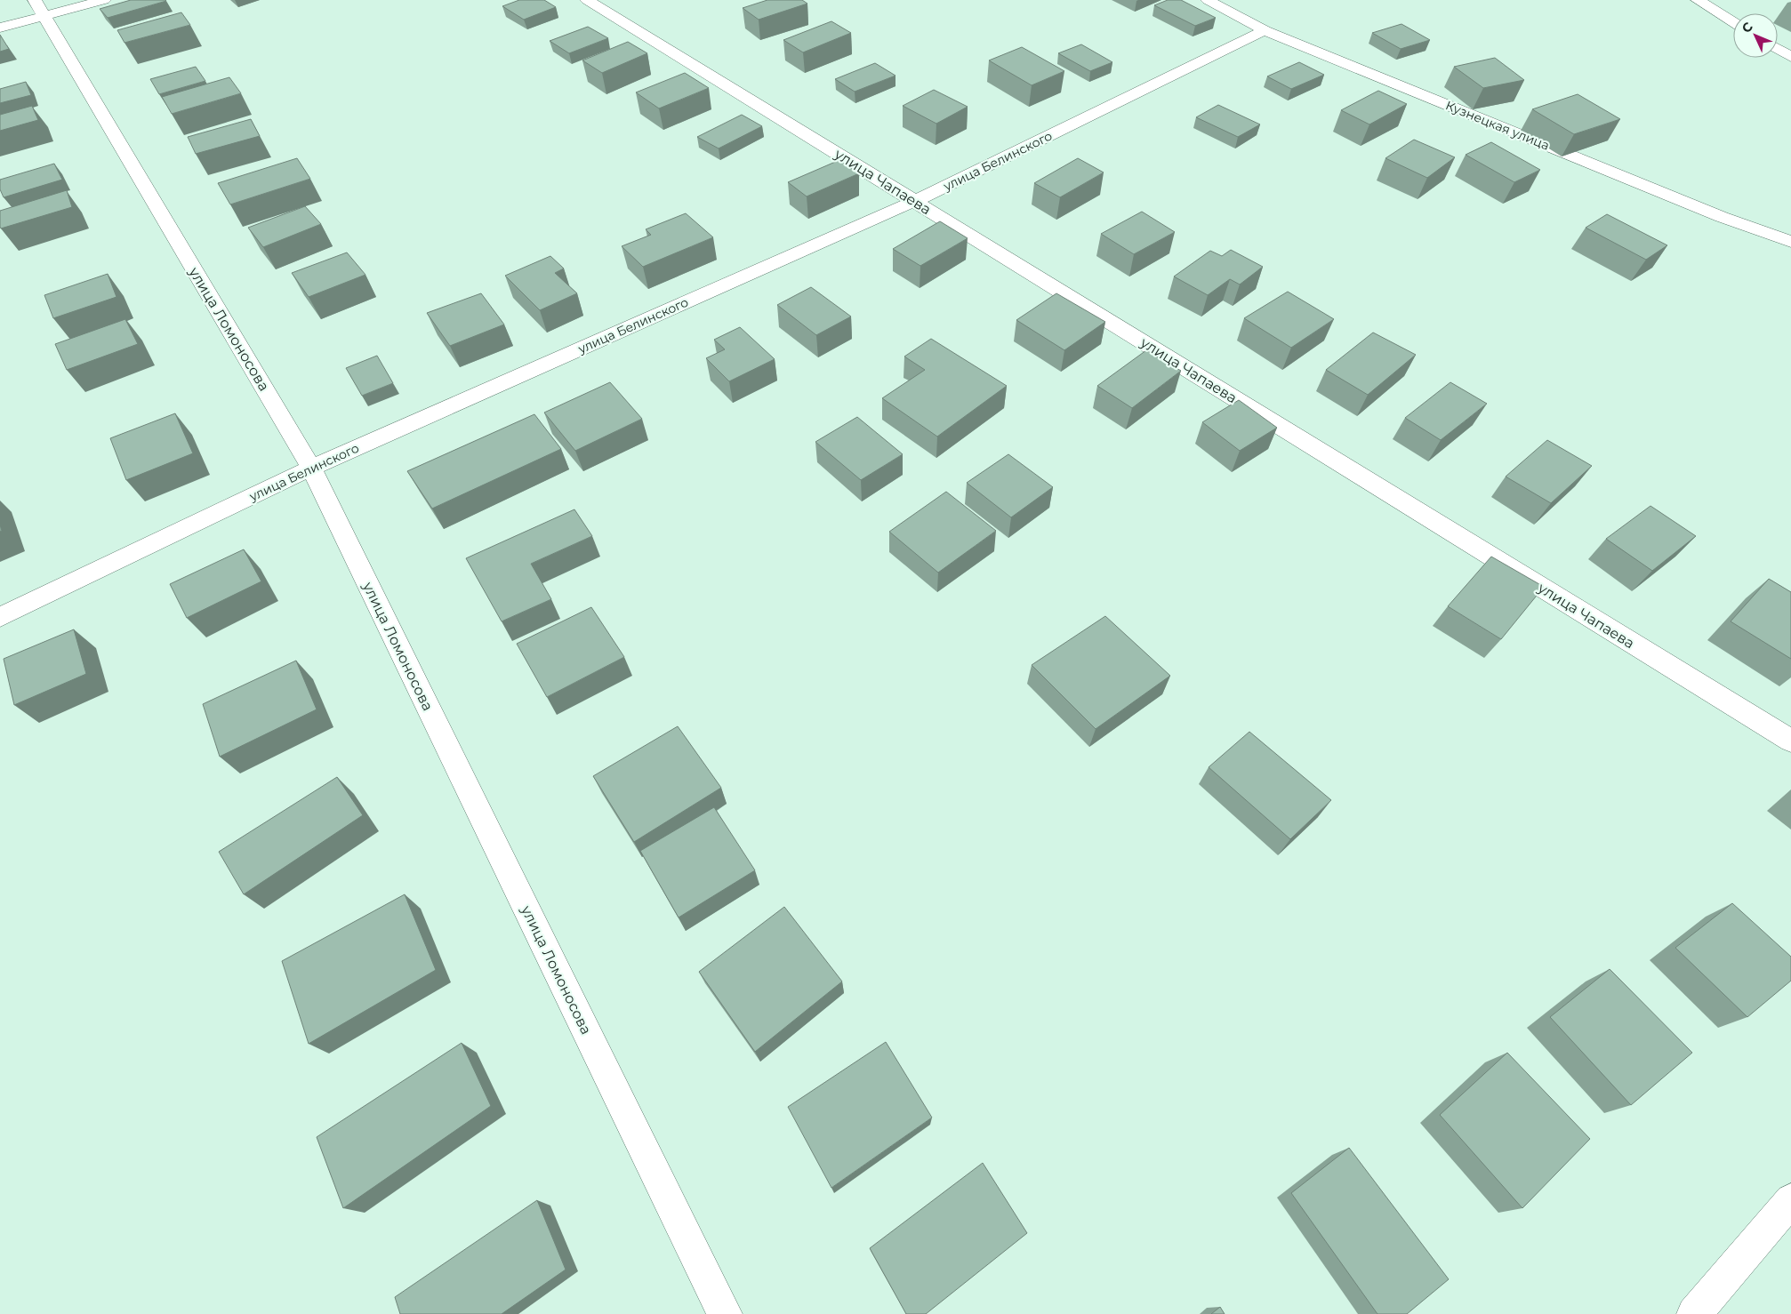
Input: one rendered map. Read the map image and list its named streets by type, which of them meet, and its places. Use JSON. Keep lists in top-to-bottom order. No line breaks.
{"streets":{"street":["Кузнецкая улица","улица Белинского","улица Чапаева","улица Ломоносова"]},"crossings":[["Кузнецкая улица","улица Белинского"],["улица Белинского","улица Чапаева"],["улица Белинского","улица Ломоносова"]],"north":"top left"}
